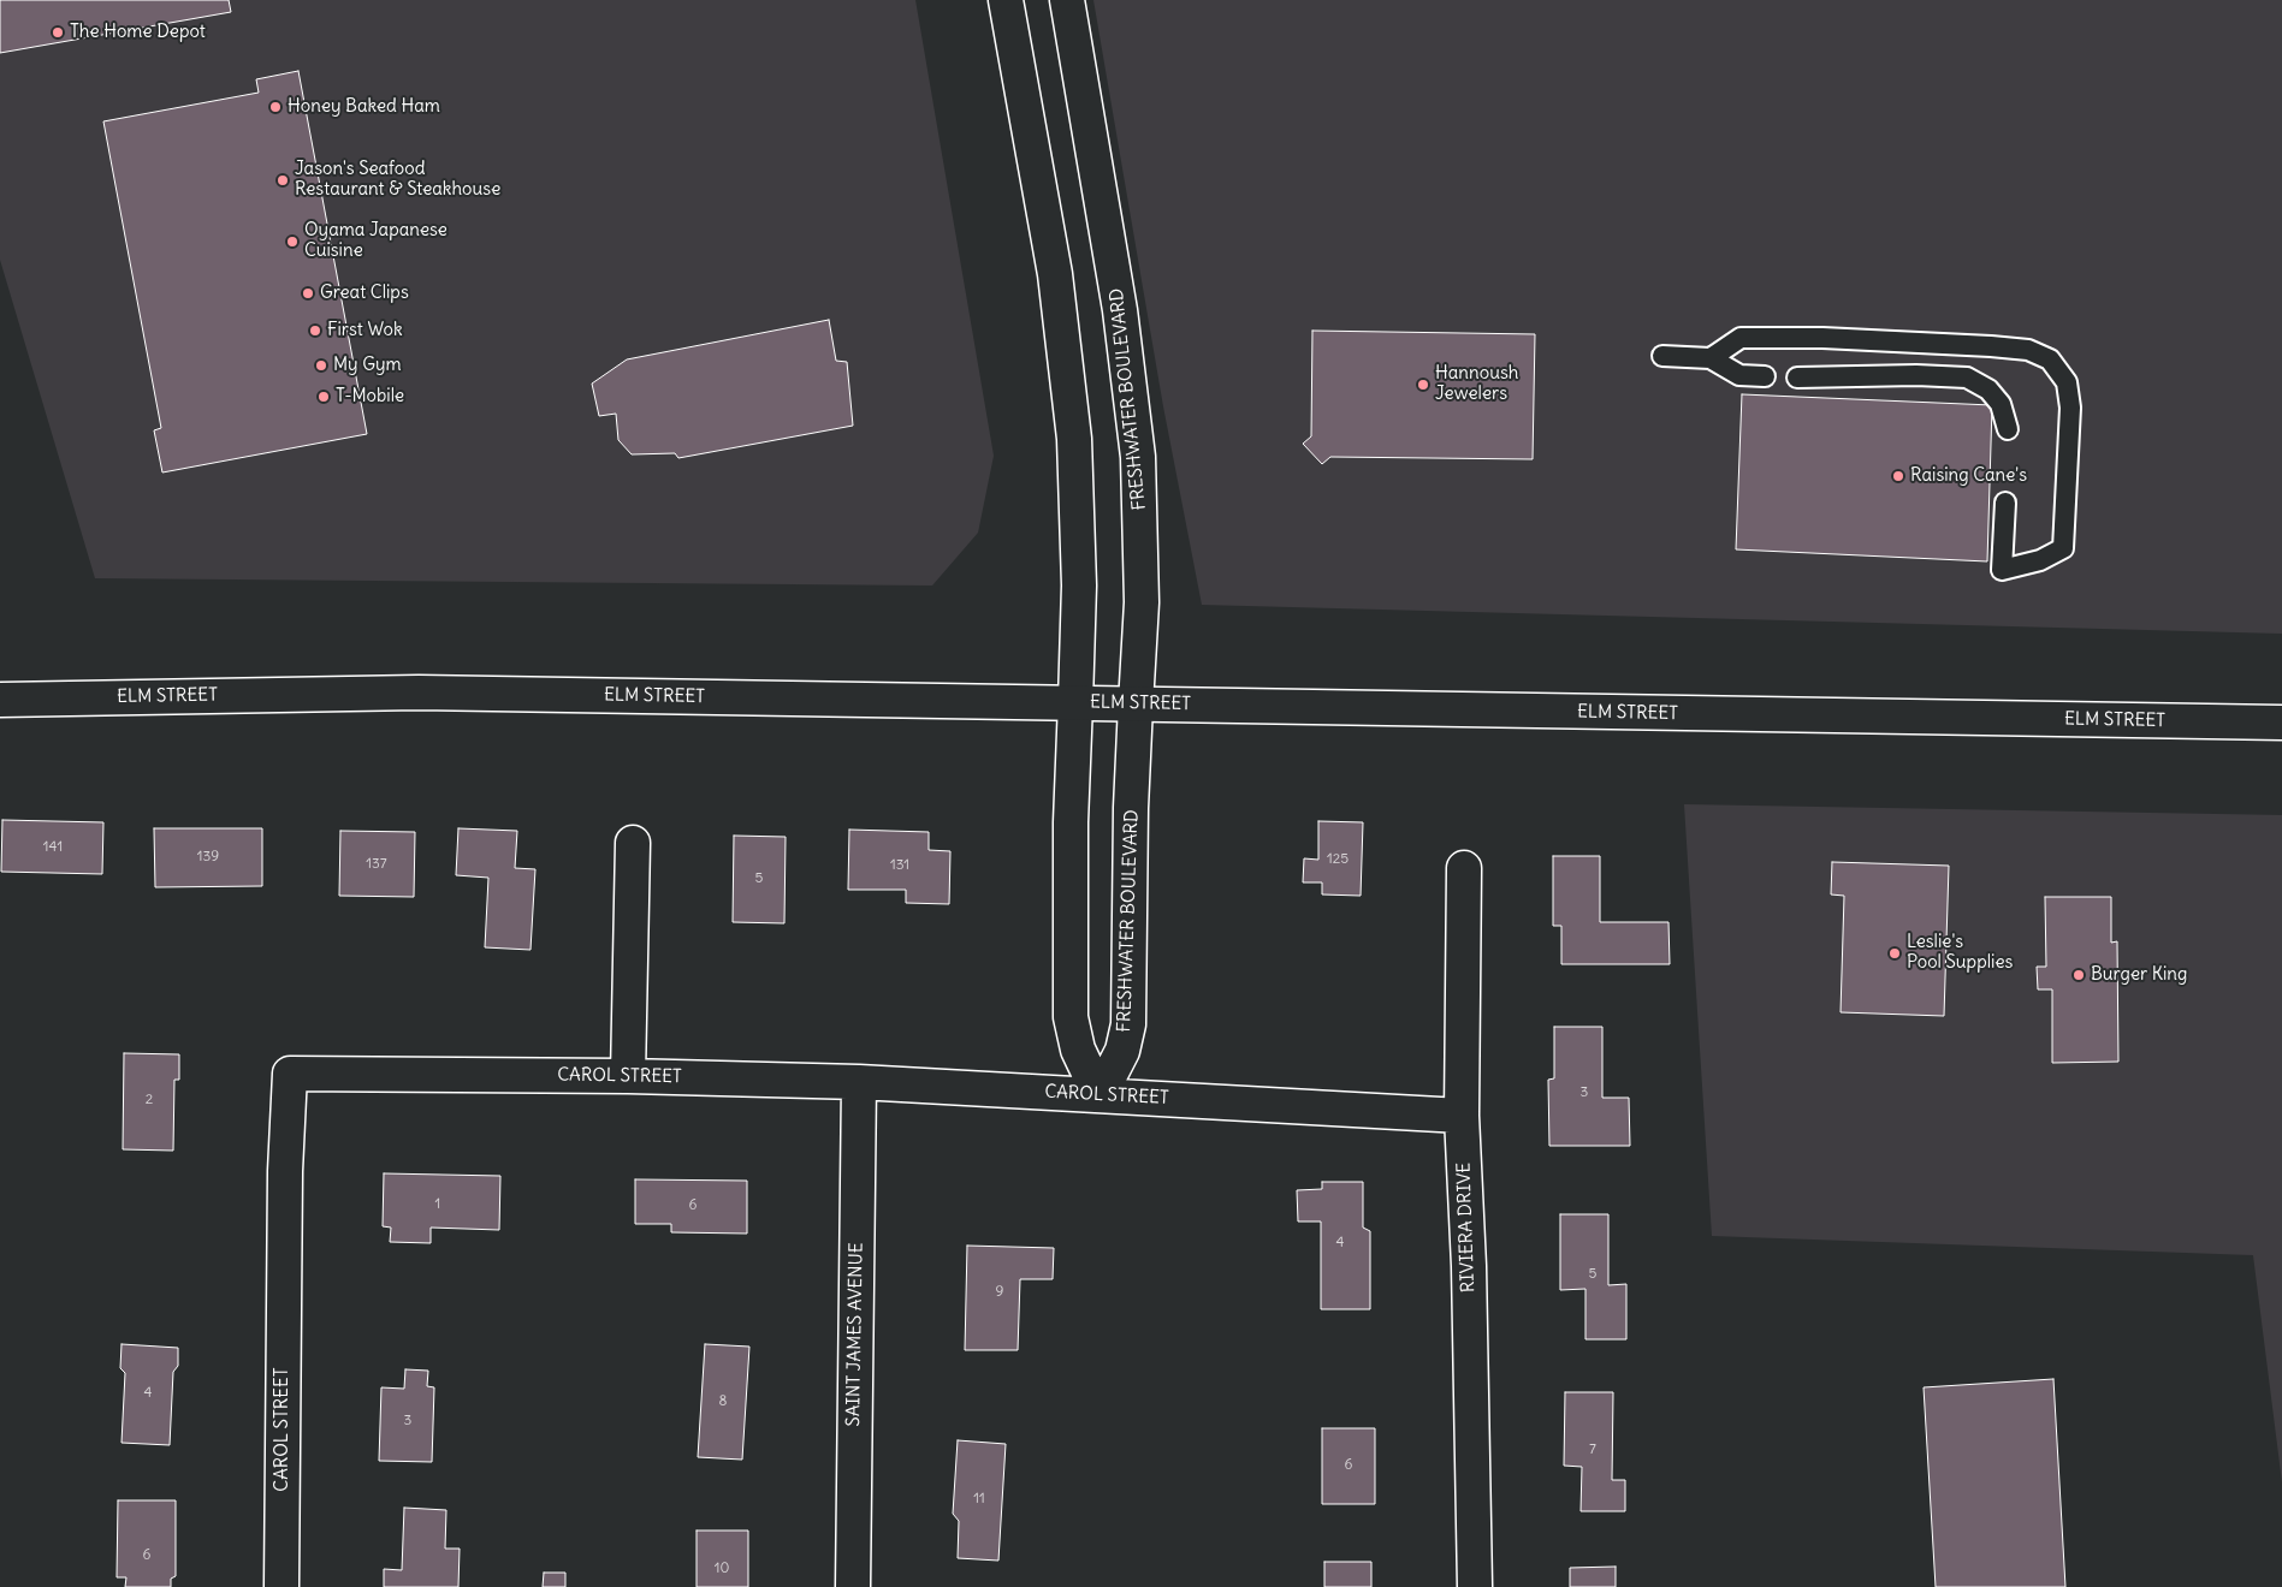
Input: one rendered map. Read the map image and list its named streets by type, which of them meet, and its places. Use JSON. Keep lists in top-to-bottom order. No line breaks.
{"streets":{"street":["FRESHWATER BOULEVARD","ELM STREET","CAROL STREET","RIVIERA DRIVE","SAINT JAMES AVENUE"]},"crossings":[["FRESHWATER BOULEVARD","ELM STREET"],["FRESHWATER BOULEVARD","CAROL STREET"],["CAROL STREET","RIVIERA DRIVE"],["CAROL STREET","SAINT JAMES AVENUE"]],"places":["The Home Depot","Honey Baked Ham","Jason's Seafood Restaurant & Steakhouse","Oyama Japanese Cuisine","Great Clips","First Wok","My Gym","Hannoush Jewelers","T-Mobile","Raising Cane's","Leslie's Pool Supplies","Burger King"],"house_numbers":["141","139","125","137","131","5","3","2","1","6","4","5","9","4","8","3","7","6","11","6","10"]}
